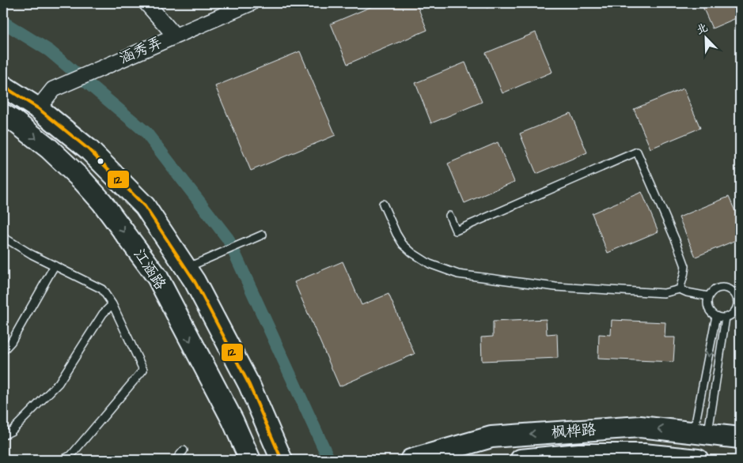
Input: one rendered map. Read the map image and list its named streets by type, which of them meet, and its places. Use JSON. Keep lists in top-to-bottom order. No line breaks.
{"streets":{"main road":["江涵路","枫桦路"],"street":["涵秀弄"]},"crossings":[["涵秀弄","江涵路"]],"lines":["transit line 12"],"north":"top left"}
